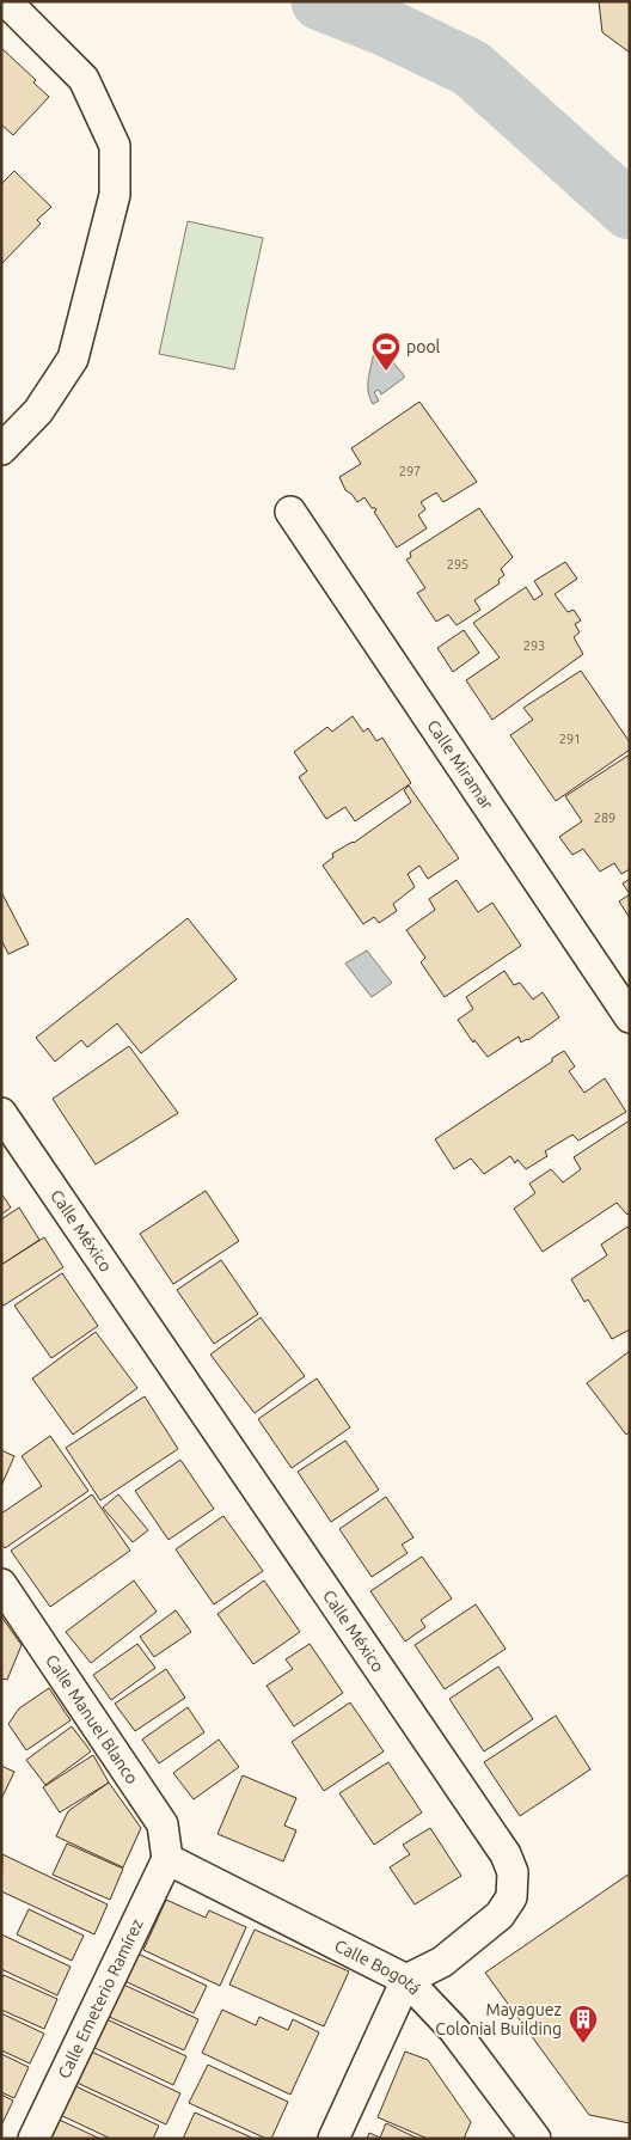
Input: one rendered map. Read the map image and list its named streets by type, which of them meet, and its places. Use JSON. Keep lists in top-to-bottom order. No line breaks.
{"streets":{"street":["Calle Miramar","Calle México","Calle Manuel Blanco","Calle Bogotá","Calle Emeterio Ramírez"]},"crossings":[["Calle México","Calle Bogotá"],["Calle Manuel Blanco","Calle Bogotá"],["Calle Manuel Blanco","Calle Emeterio Ramírez"],["Calle Bogotá","Calle Emeterio Ramírez"]],"places":{"sports":["pool"],"building":["Mayaguez Colonial Building"]},"house_numbers":["297","295","293","291","289"]}
